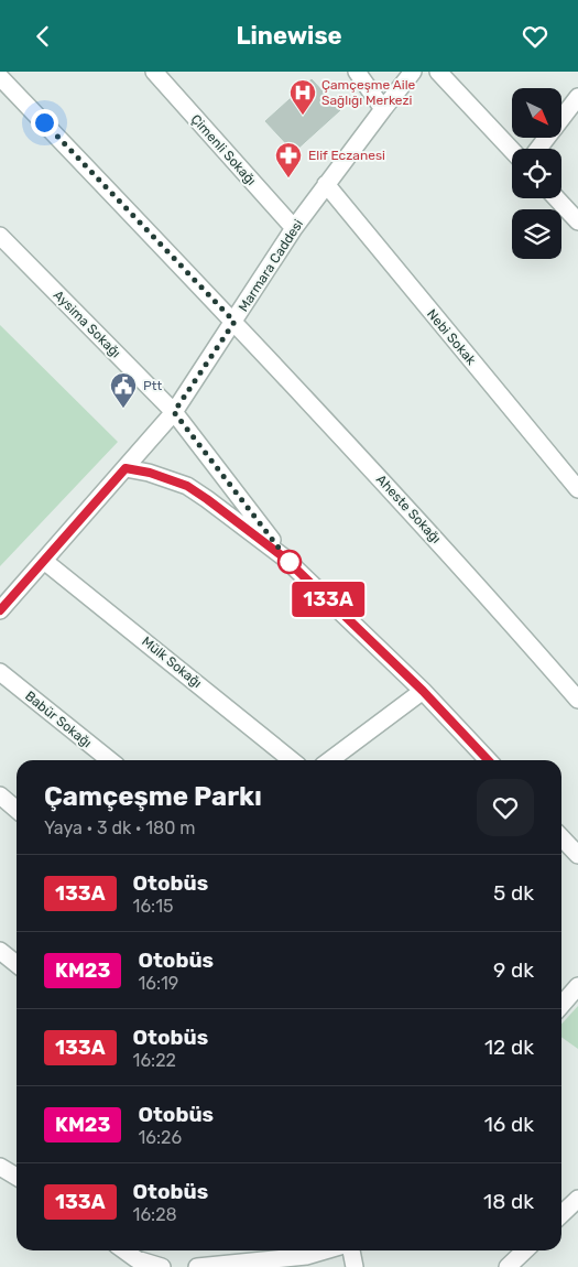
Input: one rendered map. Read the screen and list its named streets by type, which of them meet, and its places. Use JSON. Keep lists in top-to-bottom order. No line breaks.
{"streets":{"street":["Çimenli Sokağı","Marmara Caddesi","Aysima Sokağı","Nebi Sokak","Aheste Sokağı","Mülk Sokağı","Babür Sokağı"]},"crossings":[["Çimenli Sokağı","Marmara Caddesi"],["Marmara Caddesi","Aysima Sokağı"],["Marmara Caddesi","Nebi Sokak"],["Marmara Caddesi","Aheste Sokağı"],["Marmara Caddesi","Mülk Sokağı"]],"places":{"hospital":["Çamçeşme Aile Sağlığı Merkezi"],"pharmacy":["Elif Eczanesi"],"public building":["Ptt"]},"lines":["bus line 133A"],"north":"bottom right","page":{"header":"Linewise","on_map":"133A","heading":["Çamçeşme Parkı","Yaya · 3 dk · 180 m"],"list":[{"mark":"133A","name":"Otobüs","note":"16:15","value":"5 dk"},{"mark":"KM23","name":"Otobüs","note":"16:19","value":"9 dk"},{"mark":"133A","name":"Otobüs","note":"16:22","value":"12 dk"},{"mark":"KM23","name":"Otobüs","note":"16:26","value":"16 dk"},{"mark":"133A","name":"Otobüs","note":"16:28","value":"18 dk"}]}}
